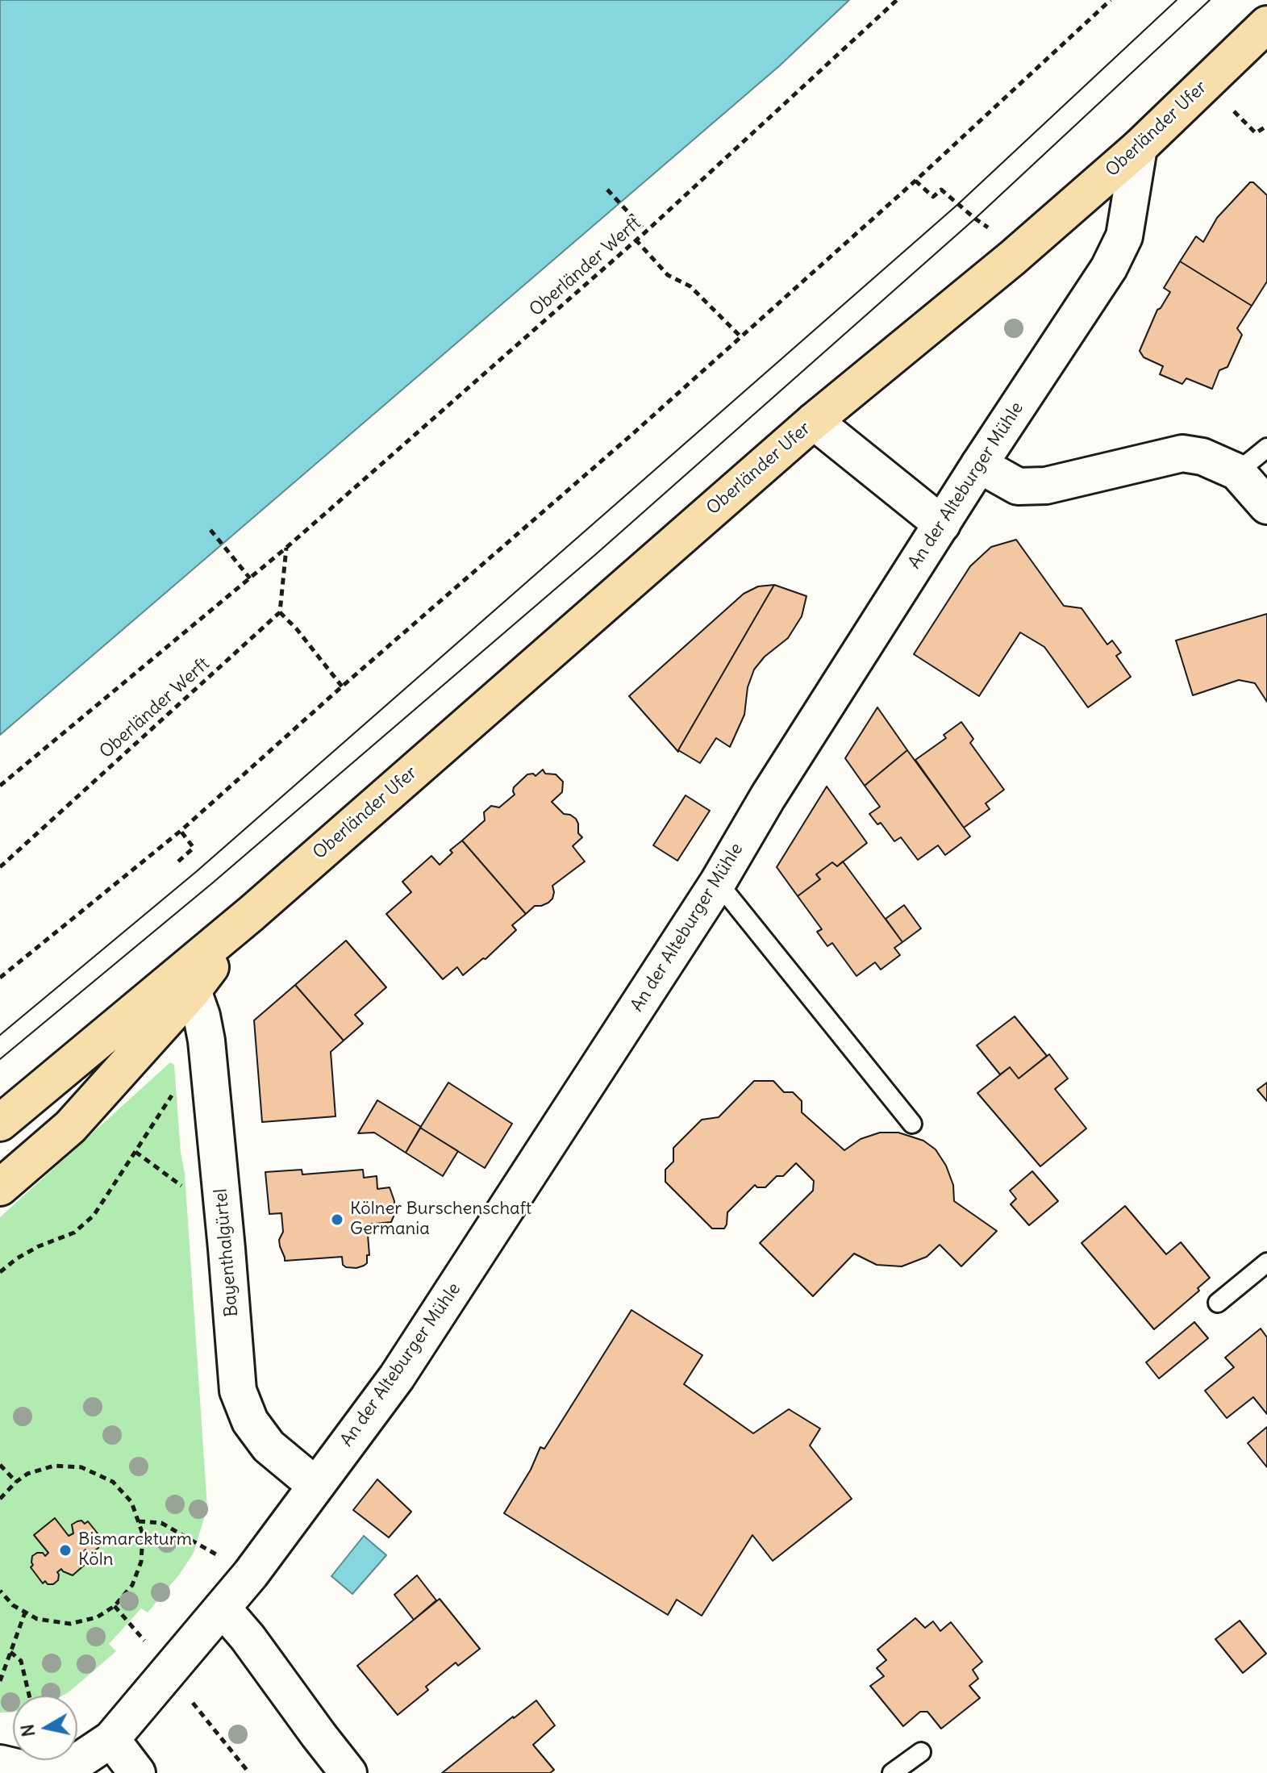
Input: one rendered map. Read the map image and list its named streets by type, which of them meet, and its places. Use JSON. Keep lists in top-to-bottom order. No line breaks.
{"streets":{"main road":["Oberländer Ufer","An der Alteburger Mühle","Bayenthalgürtel"],"path":["Oberländer Werft"]},"crossings":[["Oberländer Ufer","An der Alteburger Mühle"],["Oberländer Ufer","Bayenthalgürtel"],["An der Alteburger Mühle","Bayenthalgürtel"]],"places":["Kölner Burschenschaft Germania","Bismarckturm Köln"],"north":"left"}
